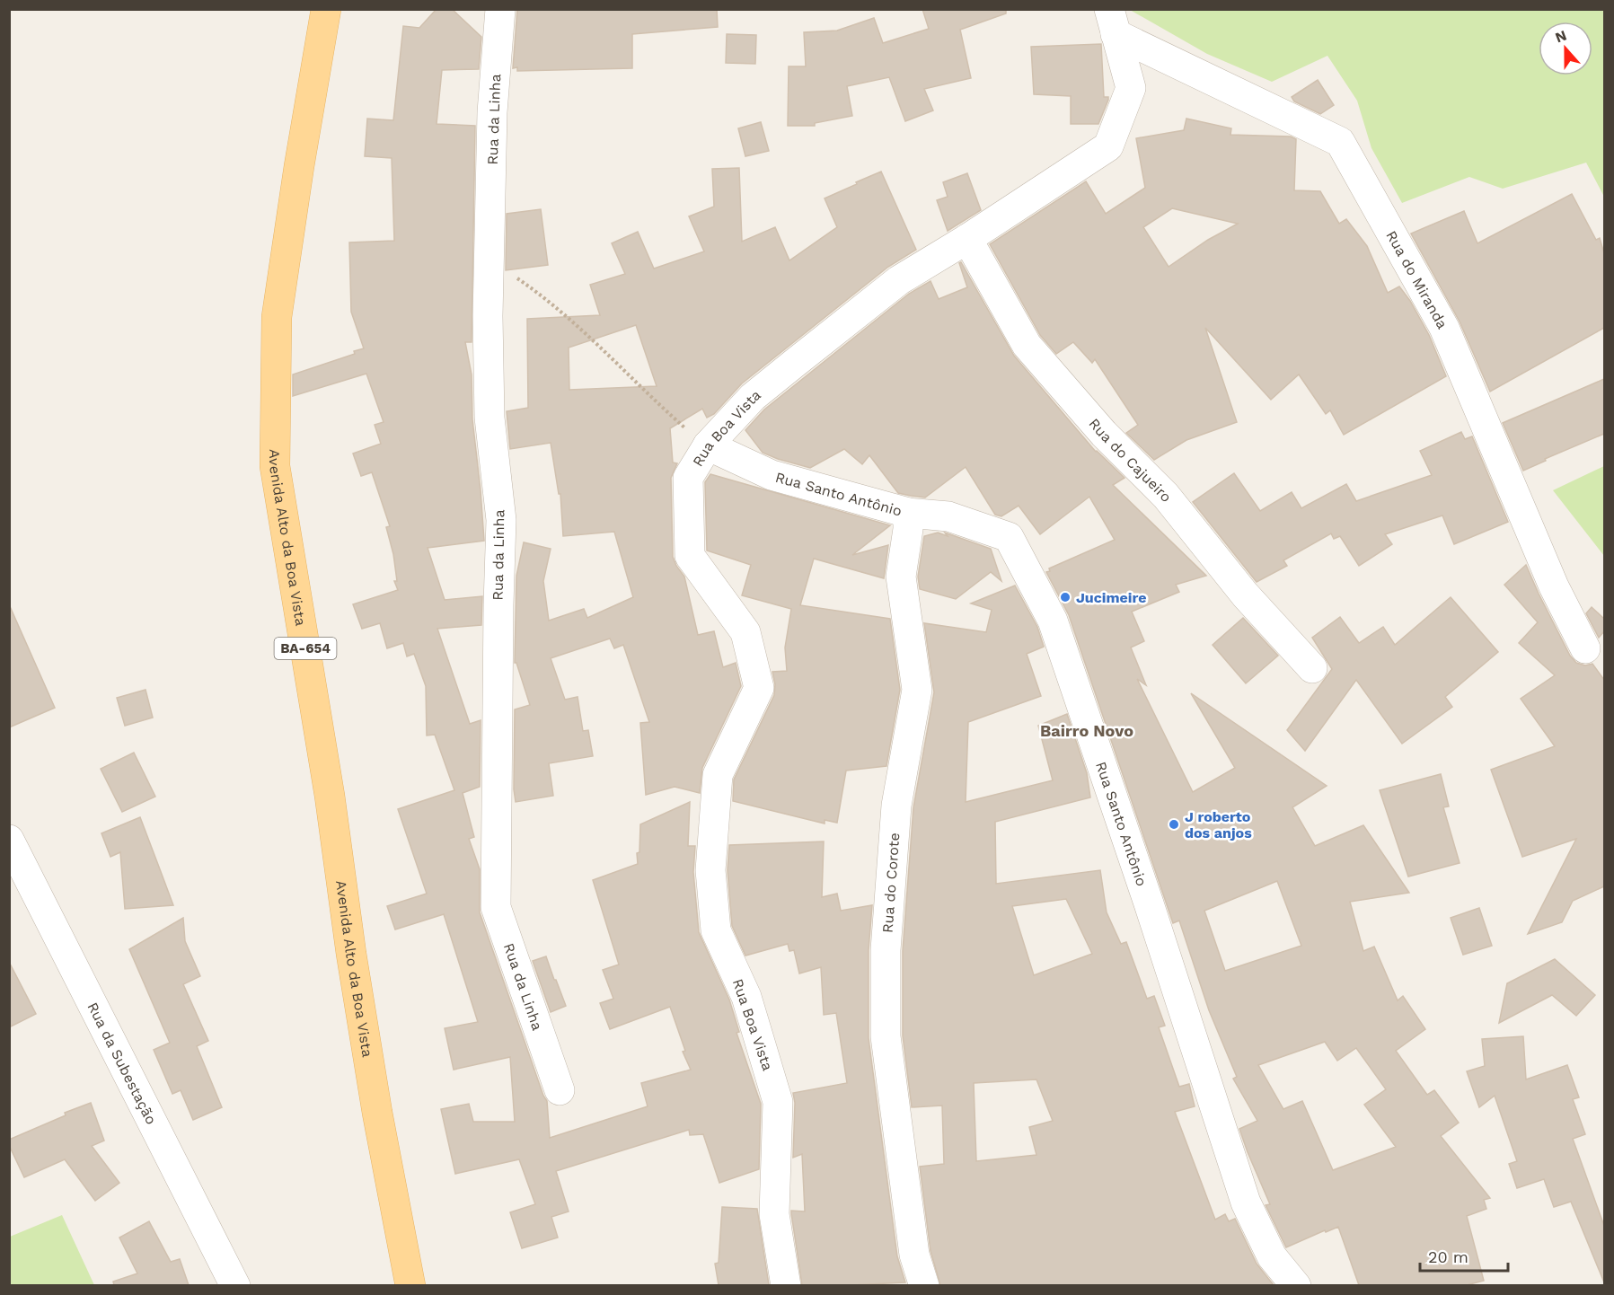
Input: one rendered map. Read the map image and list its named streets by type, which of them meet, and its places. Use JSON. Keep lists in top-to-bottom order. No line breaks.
{"streets":{"main road":["Avenida Alto da Boa Vista","BA-654"],"street":["Rua da Linha","Rua do Miranda","Rua Boa Vista","Rua do Cajueiro","Rua Santo Antônio","Rua do Corote","Rua da Subestação"]},"crossings":[["Rua do Miranda","Rua Boa Vista"],["Rua Boa Vista","Rua do Cajueiro"],["Rua Boa Vista","Rua Santo Antônio"],["Rua Santo Antônio","Rua do Corote"]],"districts":["Bairro Novo"],"places":["Jucimeire","J roberto dos anjos"],"scale_bar":"20 m","north":"top"}
